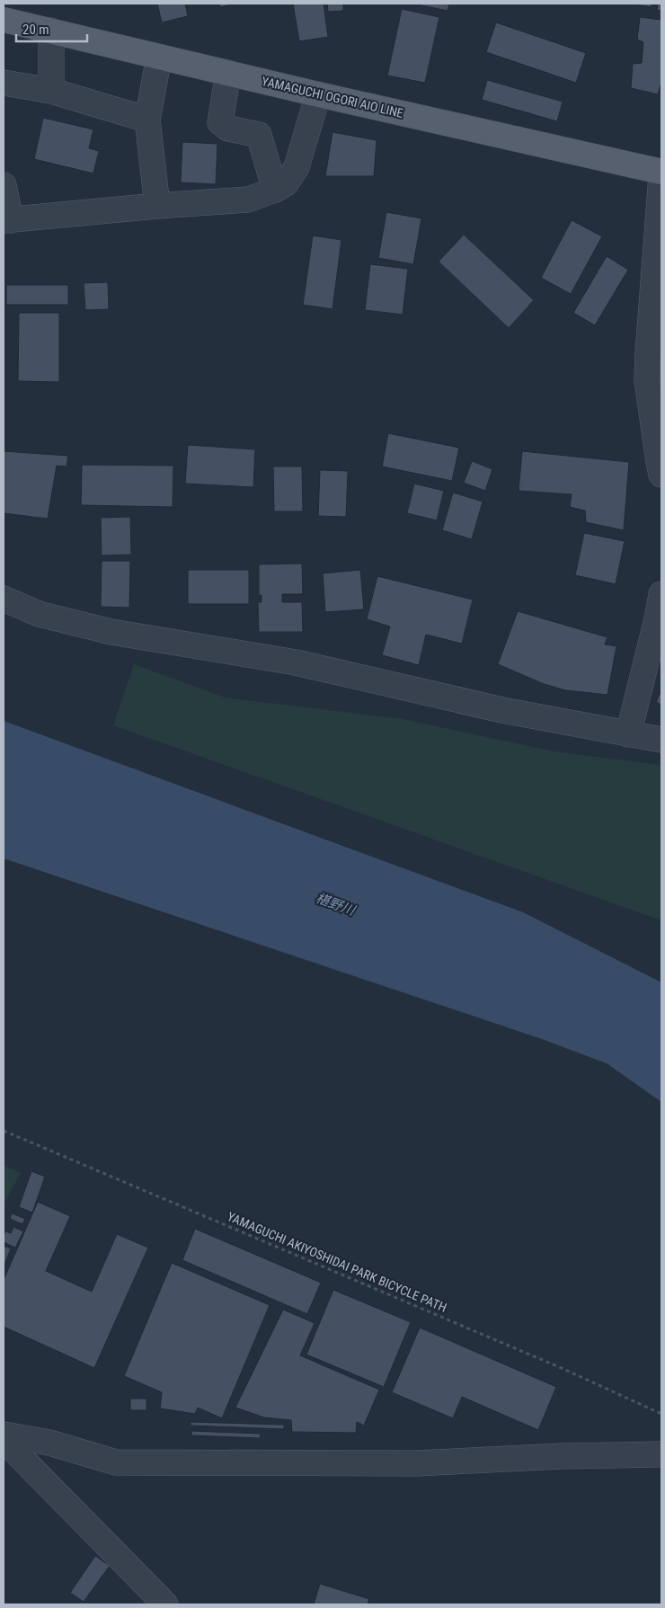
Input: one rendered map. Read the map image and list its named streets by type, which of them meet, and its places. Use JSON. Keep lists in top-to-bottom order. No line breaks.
{"streets":{"main road":["YAMAGUCHI OGORI AIO LINE"],"path":["YAMAGUCHI AKIYOSHIDAI PARK BICYCLE PATH"]},"water":["椹野川"],"scale_bar":"20 m"}
